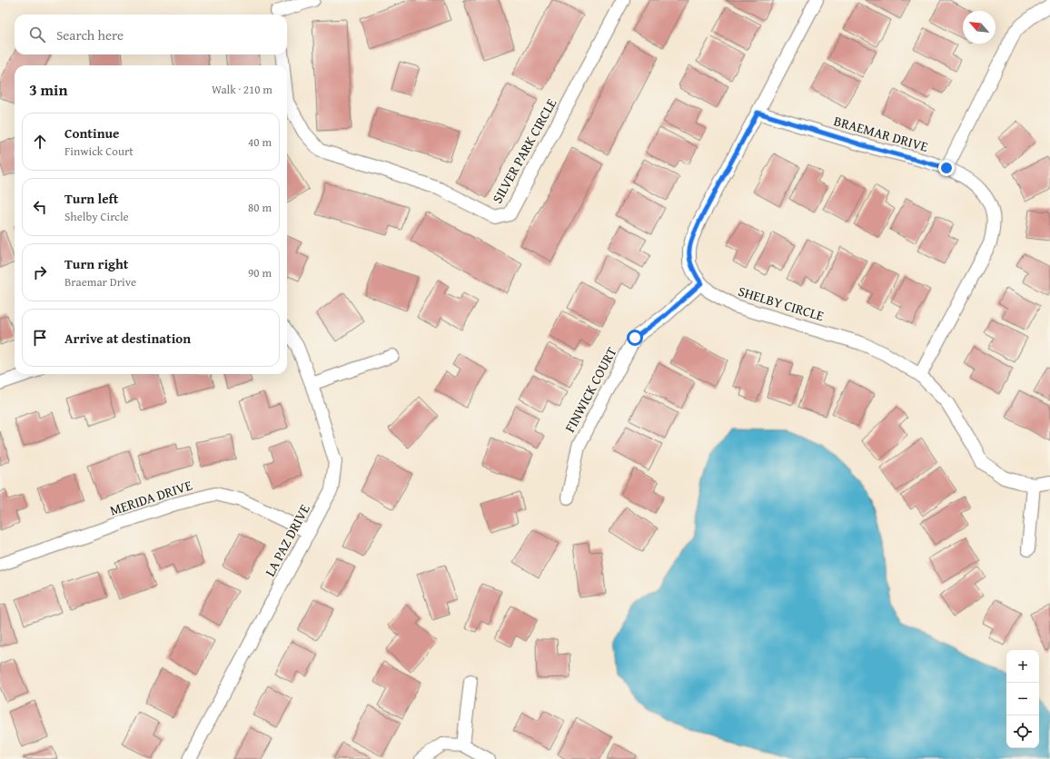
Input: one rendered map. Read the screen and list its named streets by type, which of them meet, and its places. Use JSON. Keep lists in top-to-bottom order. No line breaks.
{"streets":{"street":["BRAEMAR DRIVE","SILVER PARK CIRCLE","SHELBY CIRCLE","FINWICK COURT","MERIDA DRIVE","LA PAZ DRIVE"]},"crossings":[["BRAEMAR DRIVE","SHELBY CIRCLE"],["SHELBY CIRCLE","FINWICK COURT"],["MERIDA DRIVE","LA PAZ DRIVE"]],"north":"top left","page":{"search":"Search here","heading":["3 min","Walk · 210 m"],"list":[["Continue","Finwick Court","40 m"],["Turn left","Shelby Circle","80 m"],["Turn right","Braemar Drive","90 m"],"Arrive at destination"],"map_buttons":["+","−"]}}
